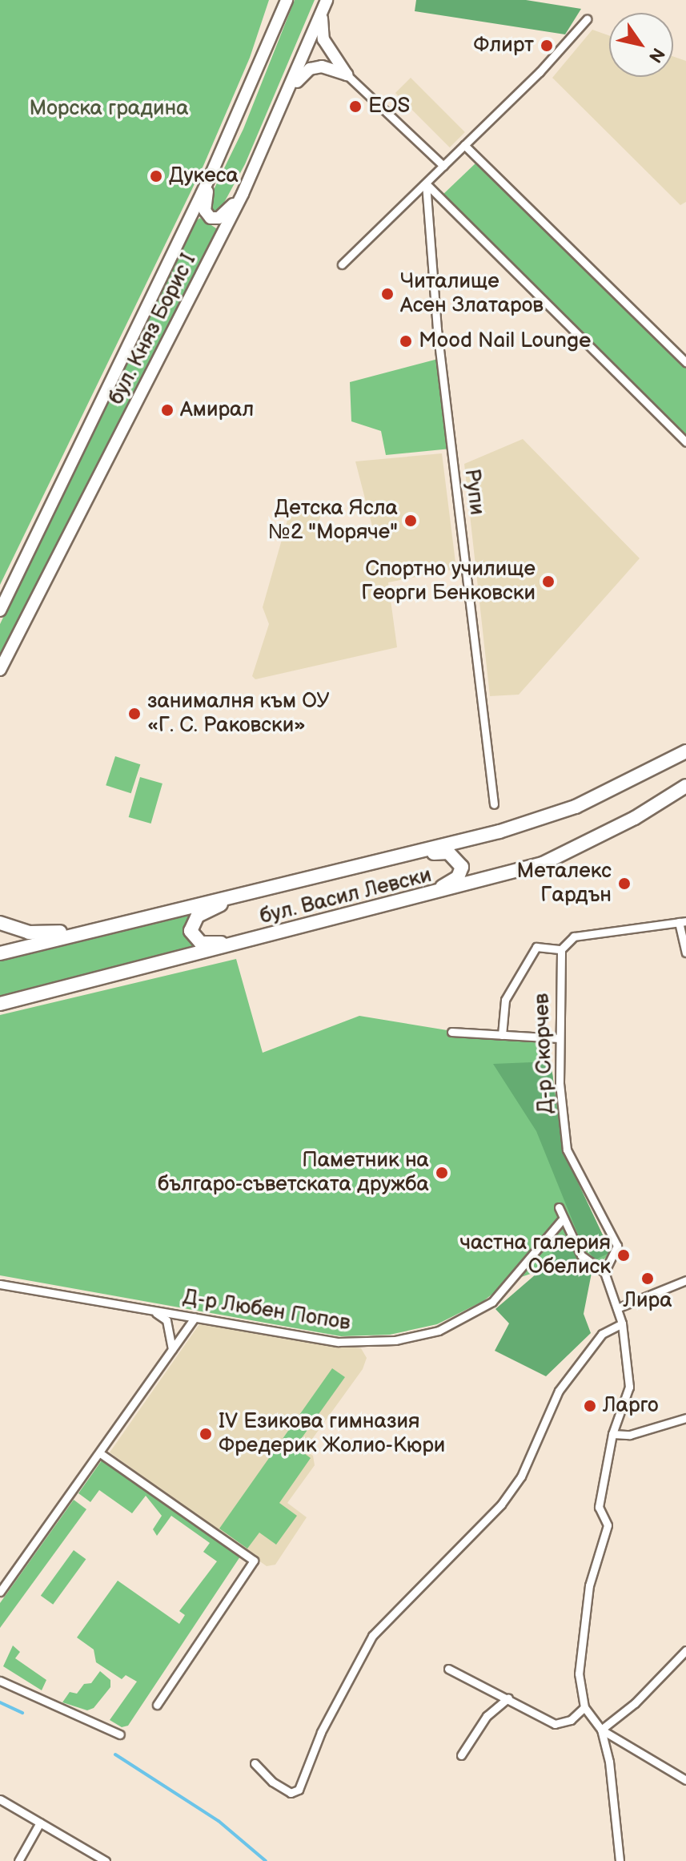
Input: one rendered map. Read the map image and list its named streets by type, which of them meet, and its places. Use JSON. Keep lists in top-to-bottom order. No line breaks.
{"streets":{"highway":["бул. Васил Левски"],"main road":["бул. Княз Борис I"],"street":["Рупи","Д-р Скорчев","Д-р Любен Попов"]},"parks":["Морска градина"],"places":["Флирт","EOS","Дукеса","Читалище Асен Златаров","Mood Nail Lounge","Амирал","Детска Ясла №2 \"Моряче\"","Спортно училище Георги Бенковски","занималня към ОУ «Г. С. Раковски»","Металекс Гардън","Паметник на българо-съветската дружба","частна галерия Обелиск","Лира","Ларго","IV Езикова гимназия Фредерик Жолио-Кюри"],"north":"bottom right"}
